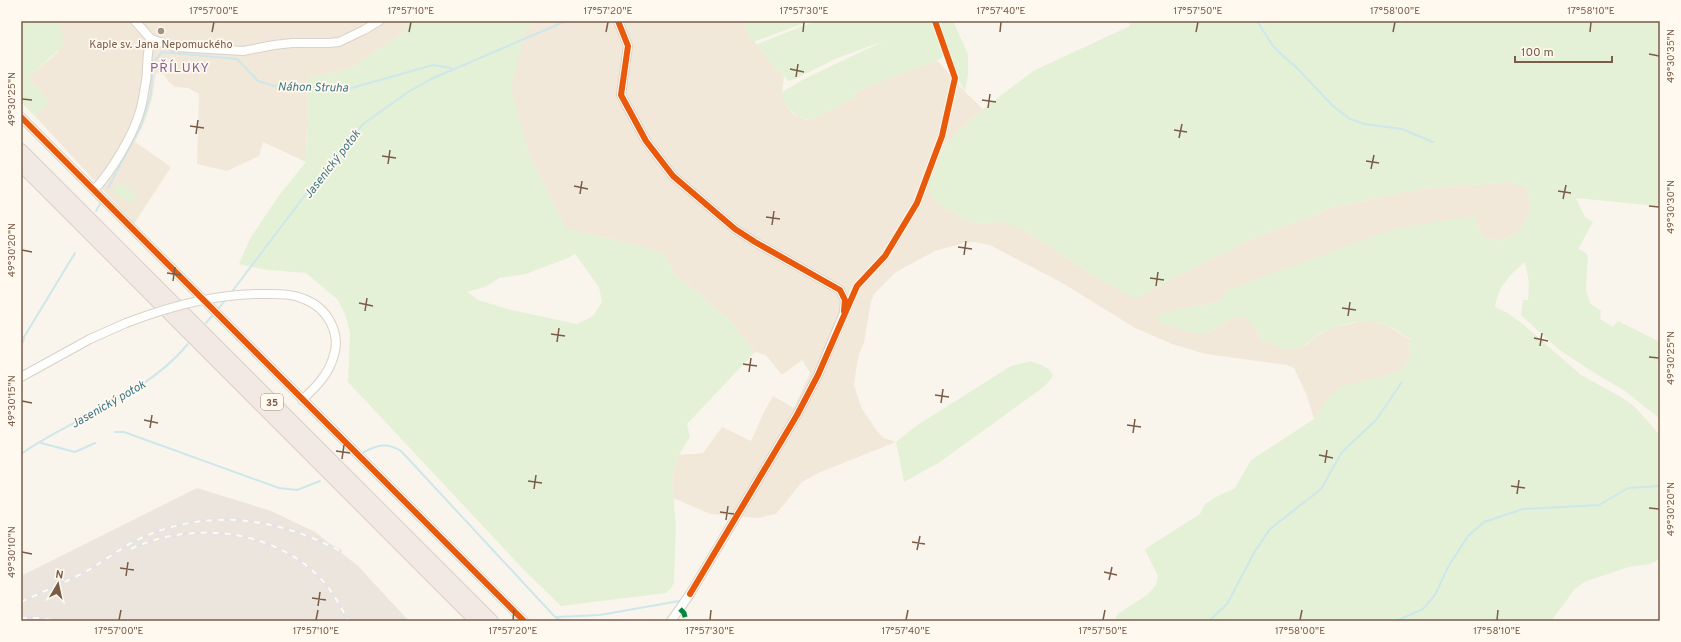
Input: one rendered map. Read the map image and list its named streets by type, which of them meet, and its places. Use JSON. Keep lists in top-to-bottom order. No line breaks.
{"streets":{"highway":["35"]},"districts":["PŘÍLUKY"],"water":["Náhon Struha","Jasenický potok"],"places":["Kaple sv. Jana Nepomuckého"],"scale_bar":"100 m","north":"top","coordinates":["17°57'00\"E","17°57'10\"E","17°57'20\"E","17°57'30\"E","17°57'40\"E","17°57'50\"E","17°58'00\"E","17°58'10\"E","49°30'35\"N","49°30'25\"N","49°30'30\"N","49°30'20\"N","49°30'15\"N","49°30'10\"N"]}
